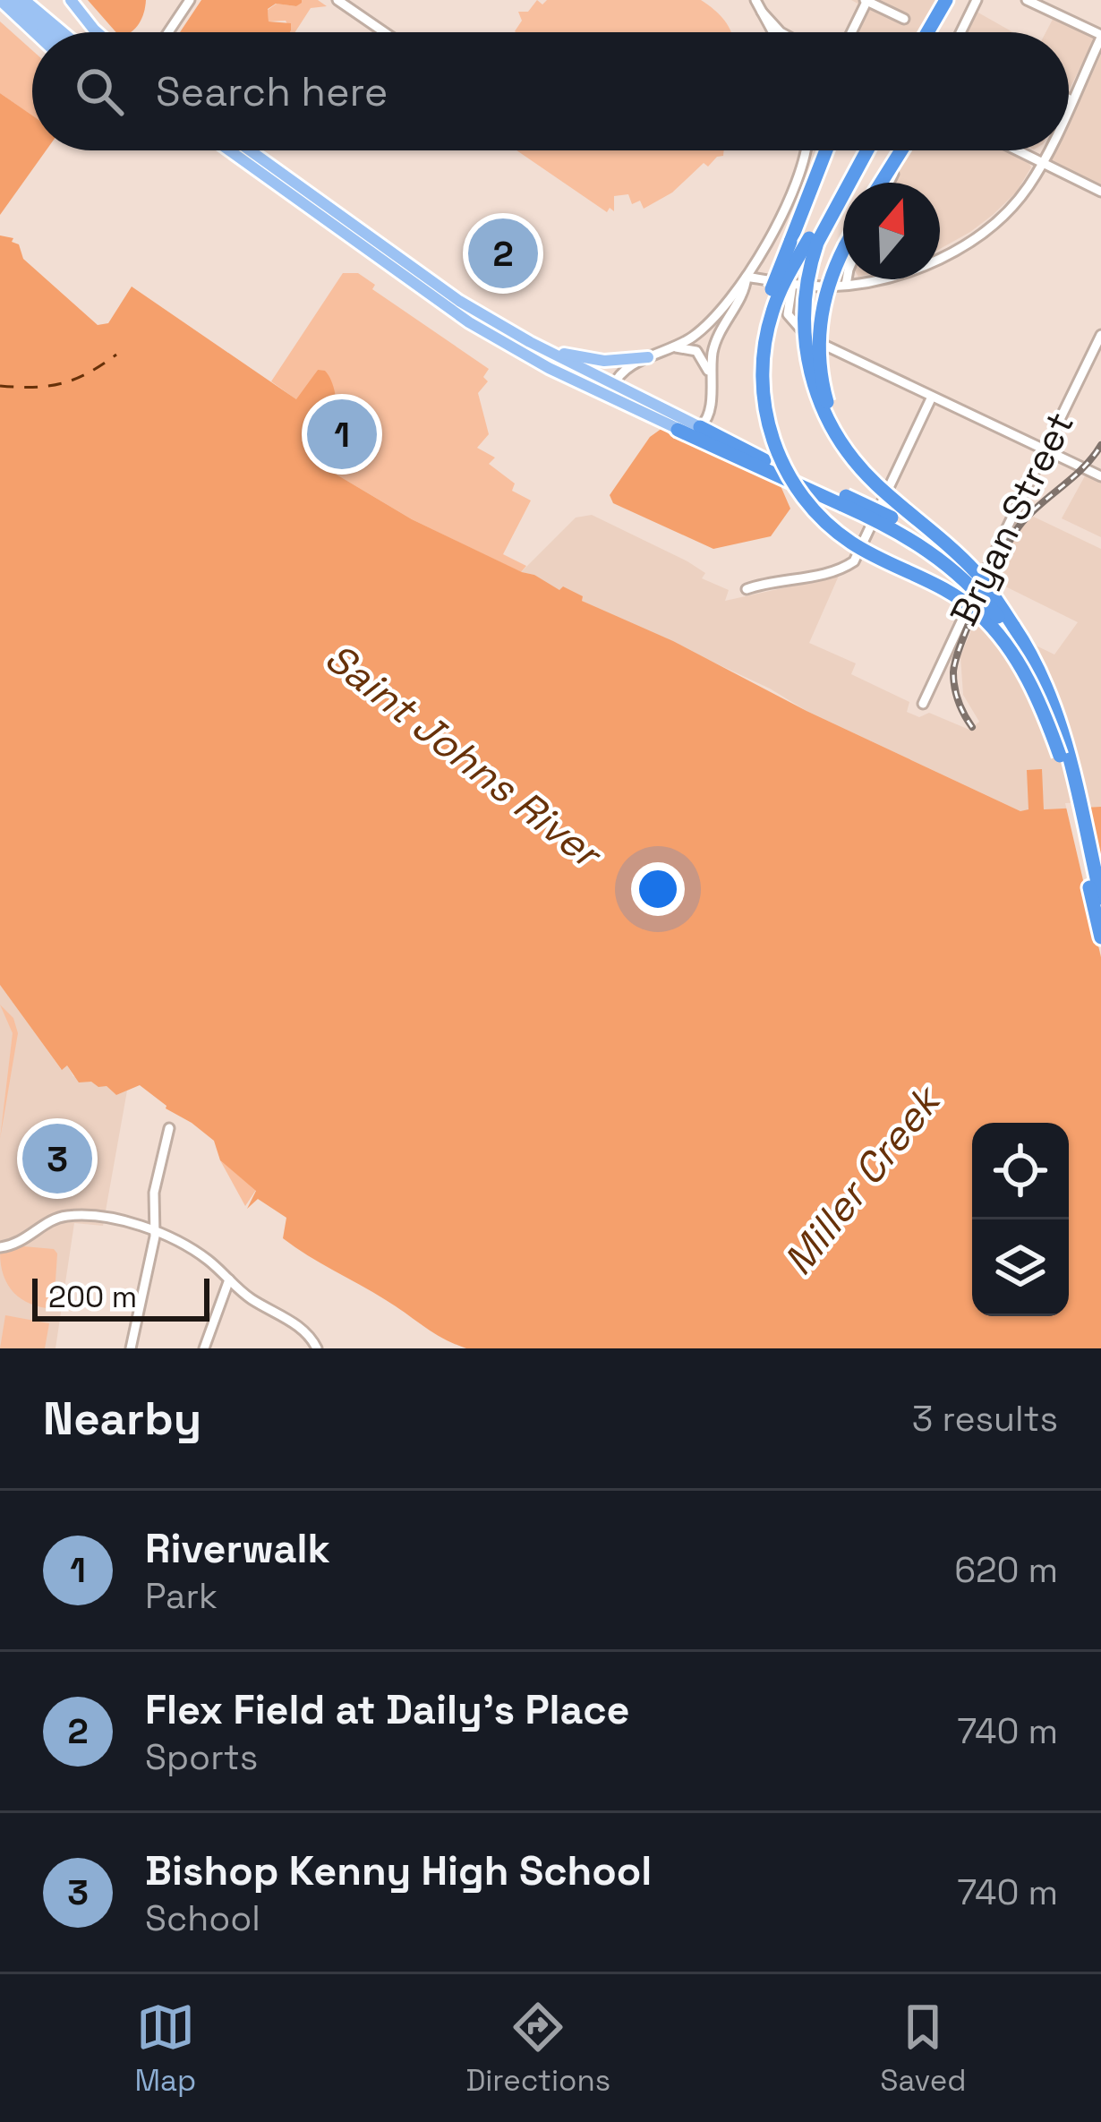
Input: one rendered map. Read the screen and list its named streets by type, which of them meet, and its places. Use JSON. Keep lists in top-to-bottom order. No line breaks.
{"streets":{"street":["Bryan Street"]},"water":["Saint Johns River","Miller Creek"],"scale_bar":"200 m","north":"top","page":{"search":"Search here","pins":["2","1","3"],"scale":"200 m","heading":["Nearby","3 results"],"list":[{"mark":"1","name":"Riverwalk","note":"Park","value":"620 m"},{"mark":"2","name":"Flex Field at Daily's Place","note":"Sports","value":"740 m"},{"mark":"3","name":"Bishop Kenny High School","note":"School","value":"740 m"}],"nav":["Map","Directions","Saved"]}}
